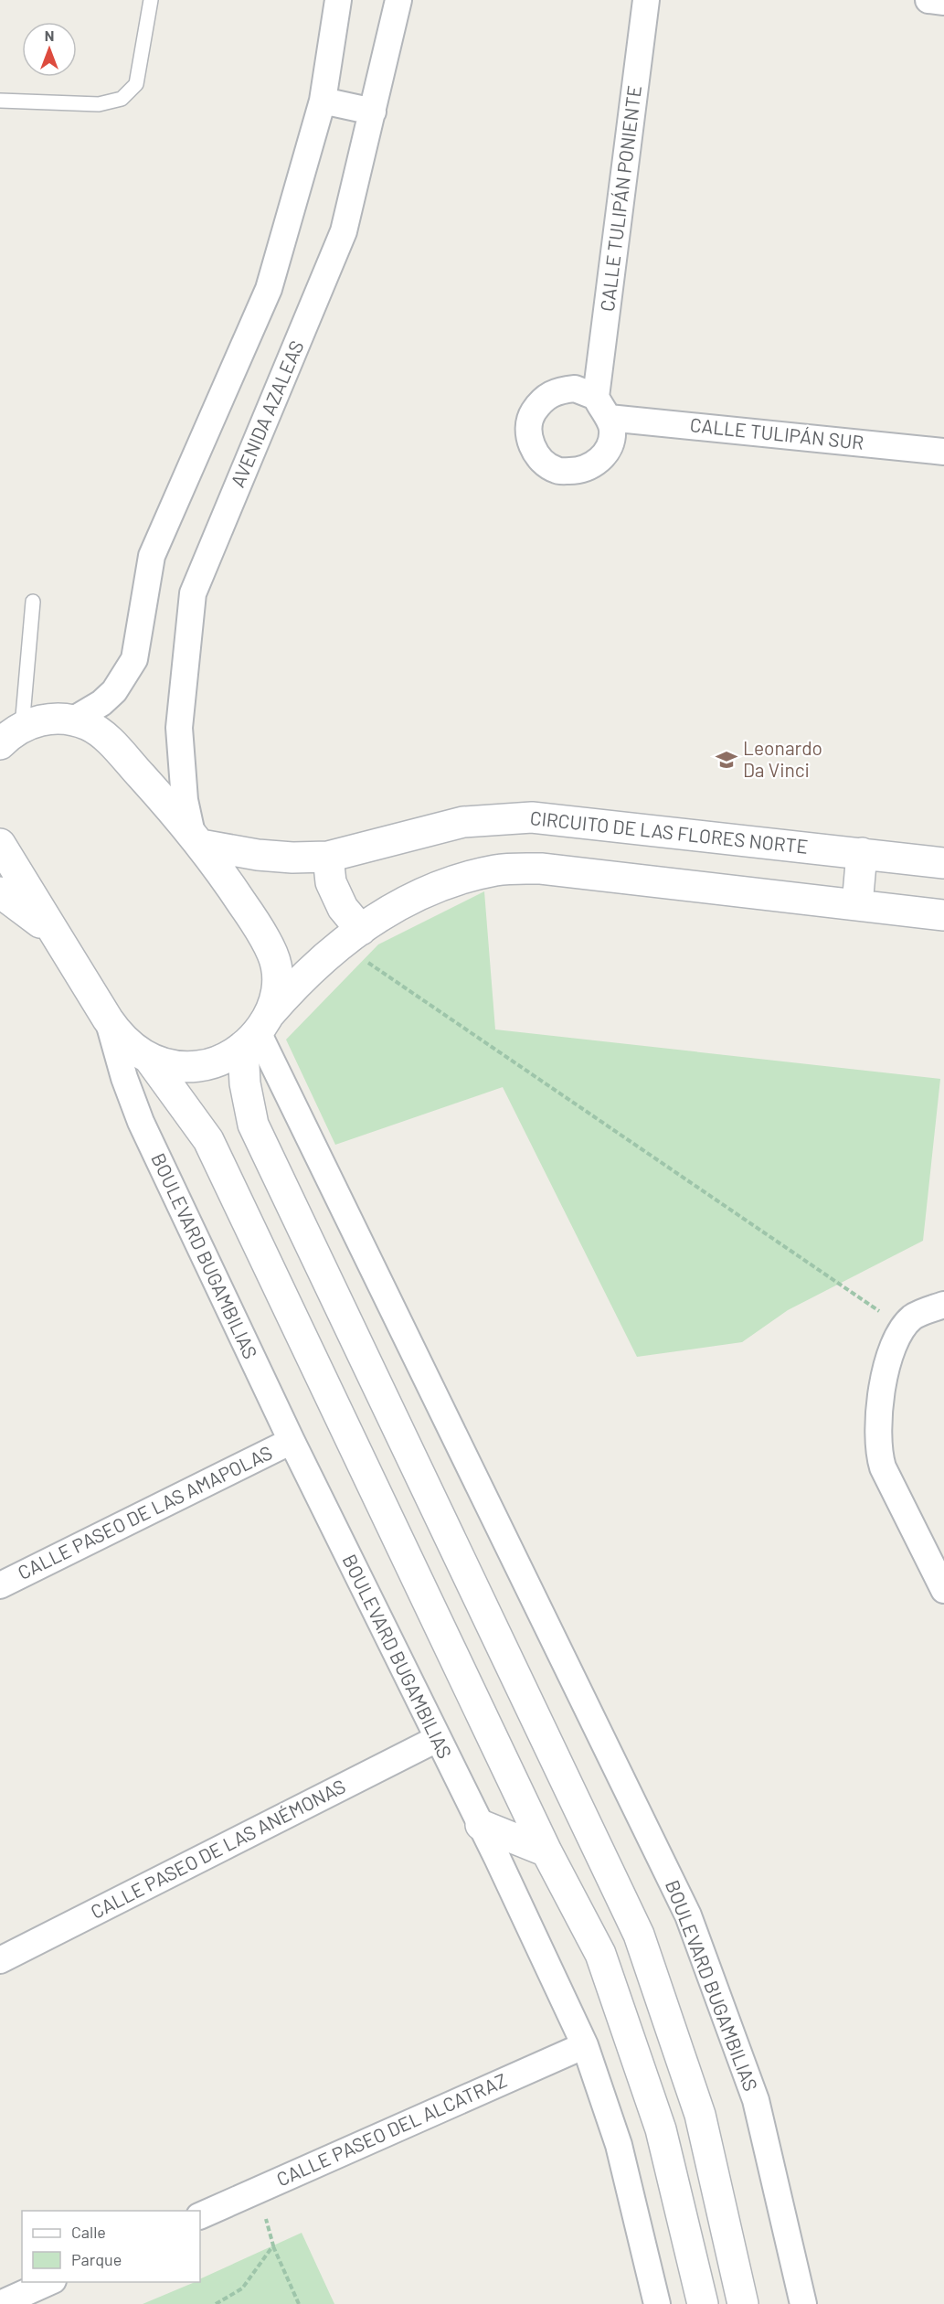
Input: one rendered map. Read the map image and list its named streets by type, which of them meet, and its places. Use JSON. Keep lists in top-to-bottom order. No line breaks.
{"streets":{"street":["CALLE TULIPÁN PONIENTE","AVENIDA AZALEAS","CALLE TULIPÁN SUR","CIRCUITO DE LAS FLORES NORTE","BOULEVARD BUGAMBILIAS","CALLE PASEO DE LAS AMAPOLAS","CALLE PASEO DE LAS ANÉMONAS","CALLE PASEO DEL ALCATRAZ"]},"crossings":[["CALLE TULIPÁN PONIENTE","CALLE TULIPÁN SUR"],["AVENIDA AZALEAS","CIRCUITO DE LAS FLORES NORTE"],["BOULEVARD BUGAMBILIAS","CALLE PASEO DE LAS AMAPOLAS"],["BOULEVARD BUGAMBILIAS","CALLE PASEO DE LAS ANÉMONAS"],["BOULEVARD BUGAMBILIAS","CALLE PASEO DEL ALCATRAZ"]],"places":{"school or university":["Leonardo Da Vinci"]},"legend":["Calle","Parque"],"north":"top"}
